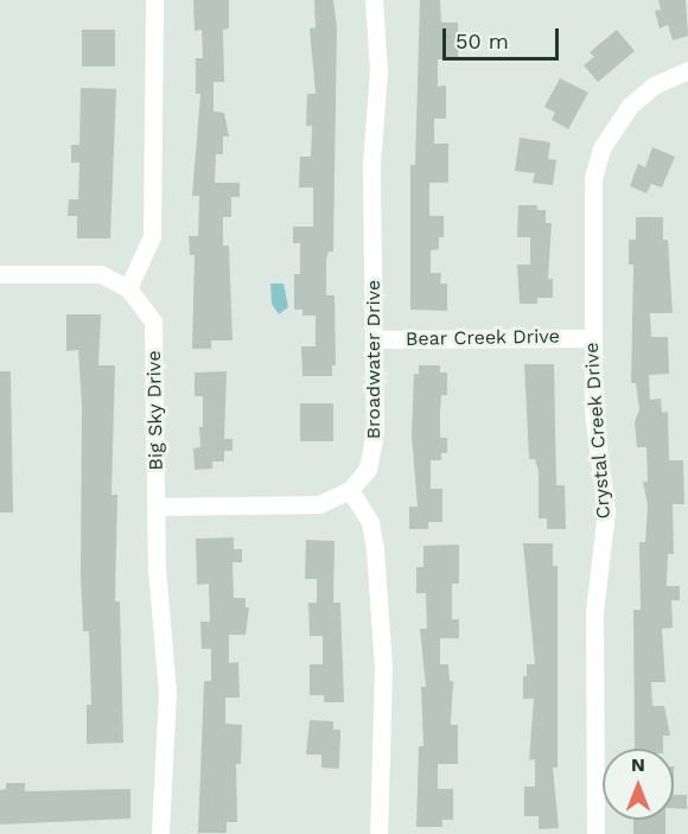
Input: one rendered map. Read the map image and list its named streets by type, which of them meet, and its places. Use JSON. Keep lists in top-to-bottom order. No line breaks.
{"streets":{"street":["Bear Creek Drive","Broadwater Drive","Big Sky Drive","Crystal Creek Drive"]},"crossings":[["Bear Creek Drive","Broadwater Drive"],["Bear Creek Drive","Crystal Creek Drive"]],"scale_bar":"50 m","north":"top"}
